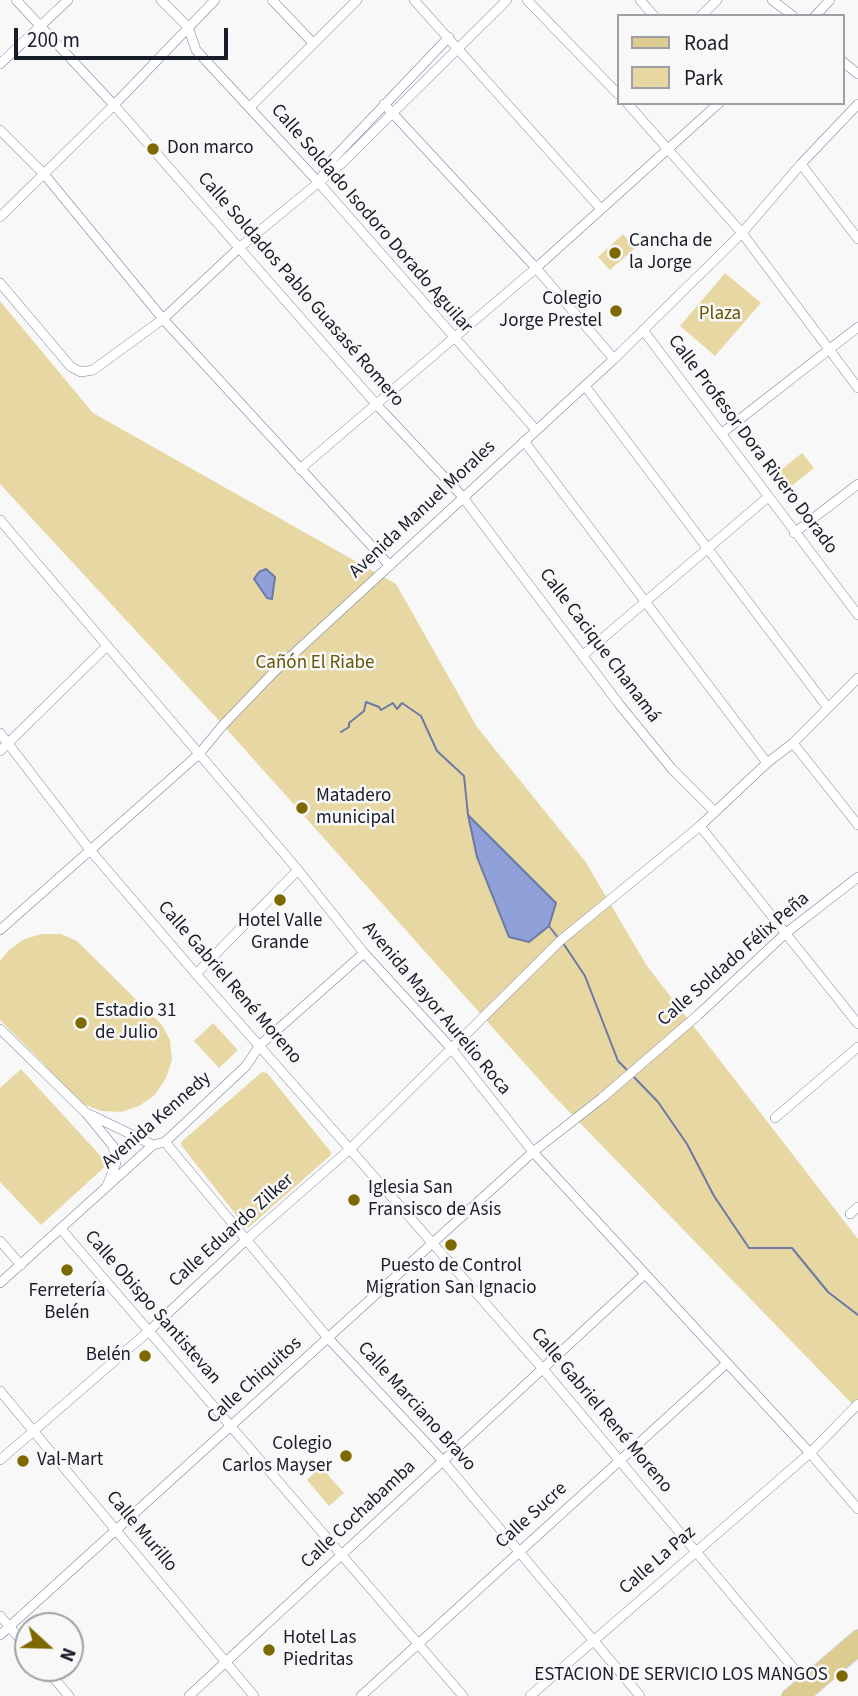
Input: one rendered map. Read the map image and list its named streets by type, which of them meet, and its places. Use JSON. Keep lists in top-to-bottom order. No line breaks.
{"streets":{"street":["Calle Soldado Isodoro Dorado Aguilar","Calle Soldados Pablo Guasasé Romero","Calle Profesor Dora Rivero Dorado","Avenida Manuel Morales","Calle Cacique Chanamá","Calle Soldado Félix Peña","Calle Gabriel René Moreno","Avenida Mayor Aurelio Roca","Avenida Kennedy","Calle Eduardo Zilker","Calle Obispo Santistevan","Calle Chiquitos","Calle Marciano Bravo","Calle Cochabamba","Calle Sucre","Calle Murillo","Calle La Paz"]},"crossings":[["Calle Soldado Isodoro Dorado Aguilar","Avenida Manuel Morales"],["Calle Soldados Pablo Guasasé Romero","Avenida Manuel Morales"],["Calle Soldados Pablo Guasasé Romero","Calle Cacique Chanamá"],["Calle Profesor Dora Rivero Dorado","Avenida Manuel Morales"],["Avenida Manuel Morales","Calle Cacique Chanamá"],["Avenida Manuel Morales","Calle Gabriel René Moreno"],["Avenida Manuel Morales","Avenida Mayor Aurelio Roca"],["Calle Cacique Chanamá","Calle Eduardo Zilker"],["Calle Soldado Félix Peña","Calle Chiquitos"],["Calle Gabriel René Moreno","Avenida Kennedy"],["Calle Gabriel René Moreno","Calle Eduardo Zilker"],["Calle Gabriel René Moreno","Calle Chiquitos"],["Calle Gabriel René Moreno","Calle Cochabamba"],["Calle Gabriel René Moreno","Calle Sucre"],["Calle Gabriel René Moreno","Calle La Paz"],["Avenida Mayor Aurelio Roca","Avenida Kennedy"],["Avenida Mayor Aurelio Roca","Calle Eduardo Zilker"],["Avenida Mayor Aurelio Roca","Calle Chiquitos"],["Avenida Mayor Aurelio Roca","Calle Cochabamba"],["Avenida Mayor Aurelio Roca","Calle Sucre"],["Avenida Mayor Aurelio Roca","Calle La Paz"],["Avenida Kennedy","Calle Obispo Santistevan"],["Avenida Kennedy","Calle Marciano Bravo"],["Calle Eduardo Zilker","Calle Obispo Santistevan"],["Calle Eduardo Zilker","Calle Marciano Bravo"],["Calle Eduardo Zilker","Calle Murillo"],["Calle Obispo Santistevan","Calle Chiquitos"],["Calle Obispo Santistevan","Calle Cochabamba"],["Calle Obispo Santistevan","Calle Sucre"],["Calle Chiquitos","Calle Marciano Bravo"],["Calle Chiquitos","Calle Murillo"],["Calle Marciano Bravo","Calle Cochabamba"],["Calle Marciano Bravo","Calle Sucre"],["Calle Marciano Bravo","Calle La Paz"],["Calle Cochabamba","Calle Murillo"]],"parks":["Plaza","Cañón El Riabe"],"places":["Don marco","Cancha de la Jorge","Colegio Jorge Prestel","Matadero municipal","Hotel Valle Grande","Estadio 31 de Julio","Iglesia San Fransisco de Asis","Puesto de Control Migration San Ignacio","Ferretería Belén","Belén","Colegio Carlos Mayser","Val-Mart","Hotel Las Piedritas","ESTACION DE SERVICIO LOS MANGOS"],"legend":["Road","Park"],"scale_bar":"200 m","north":"right"}
